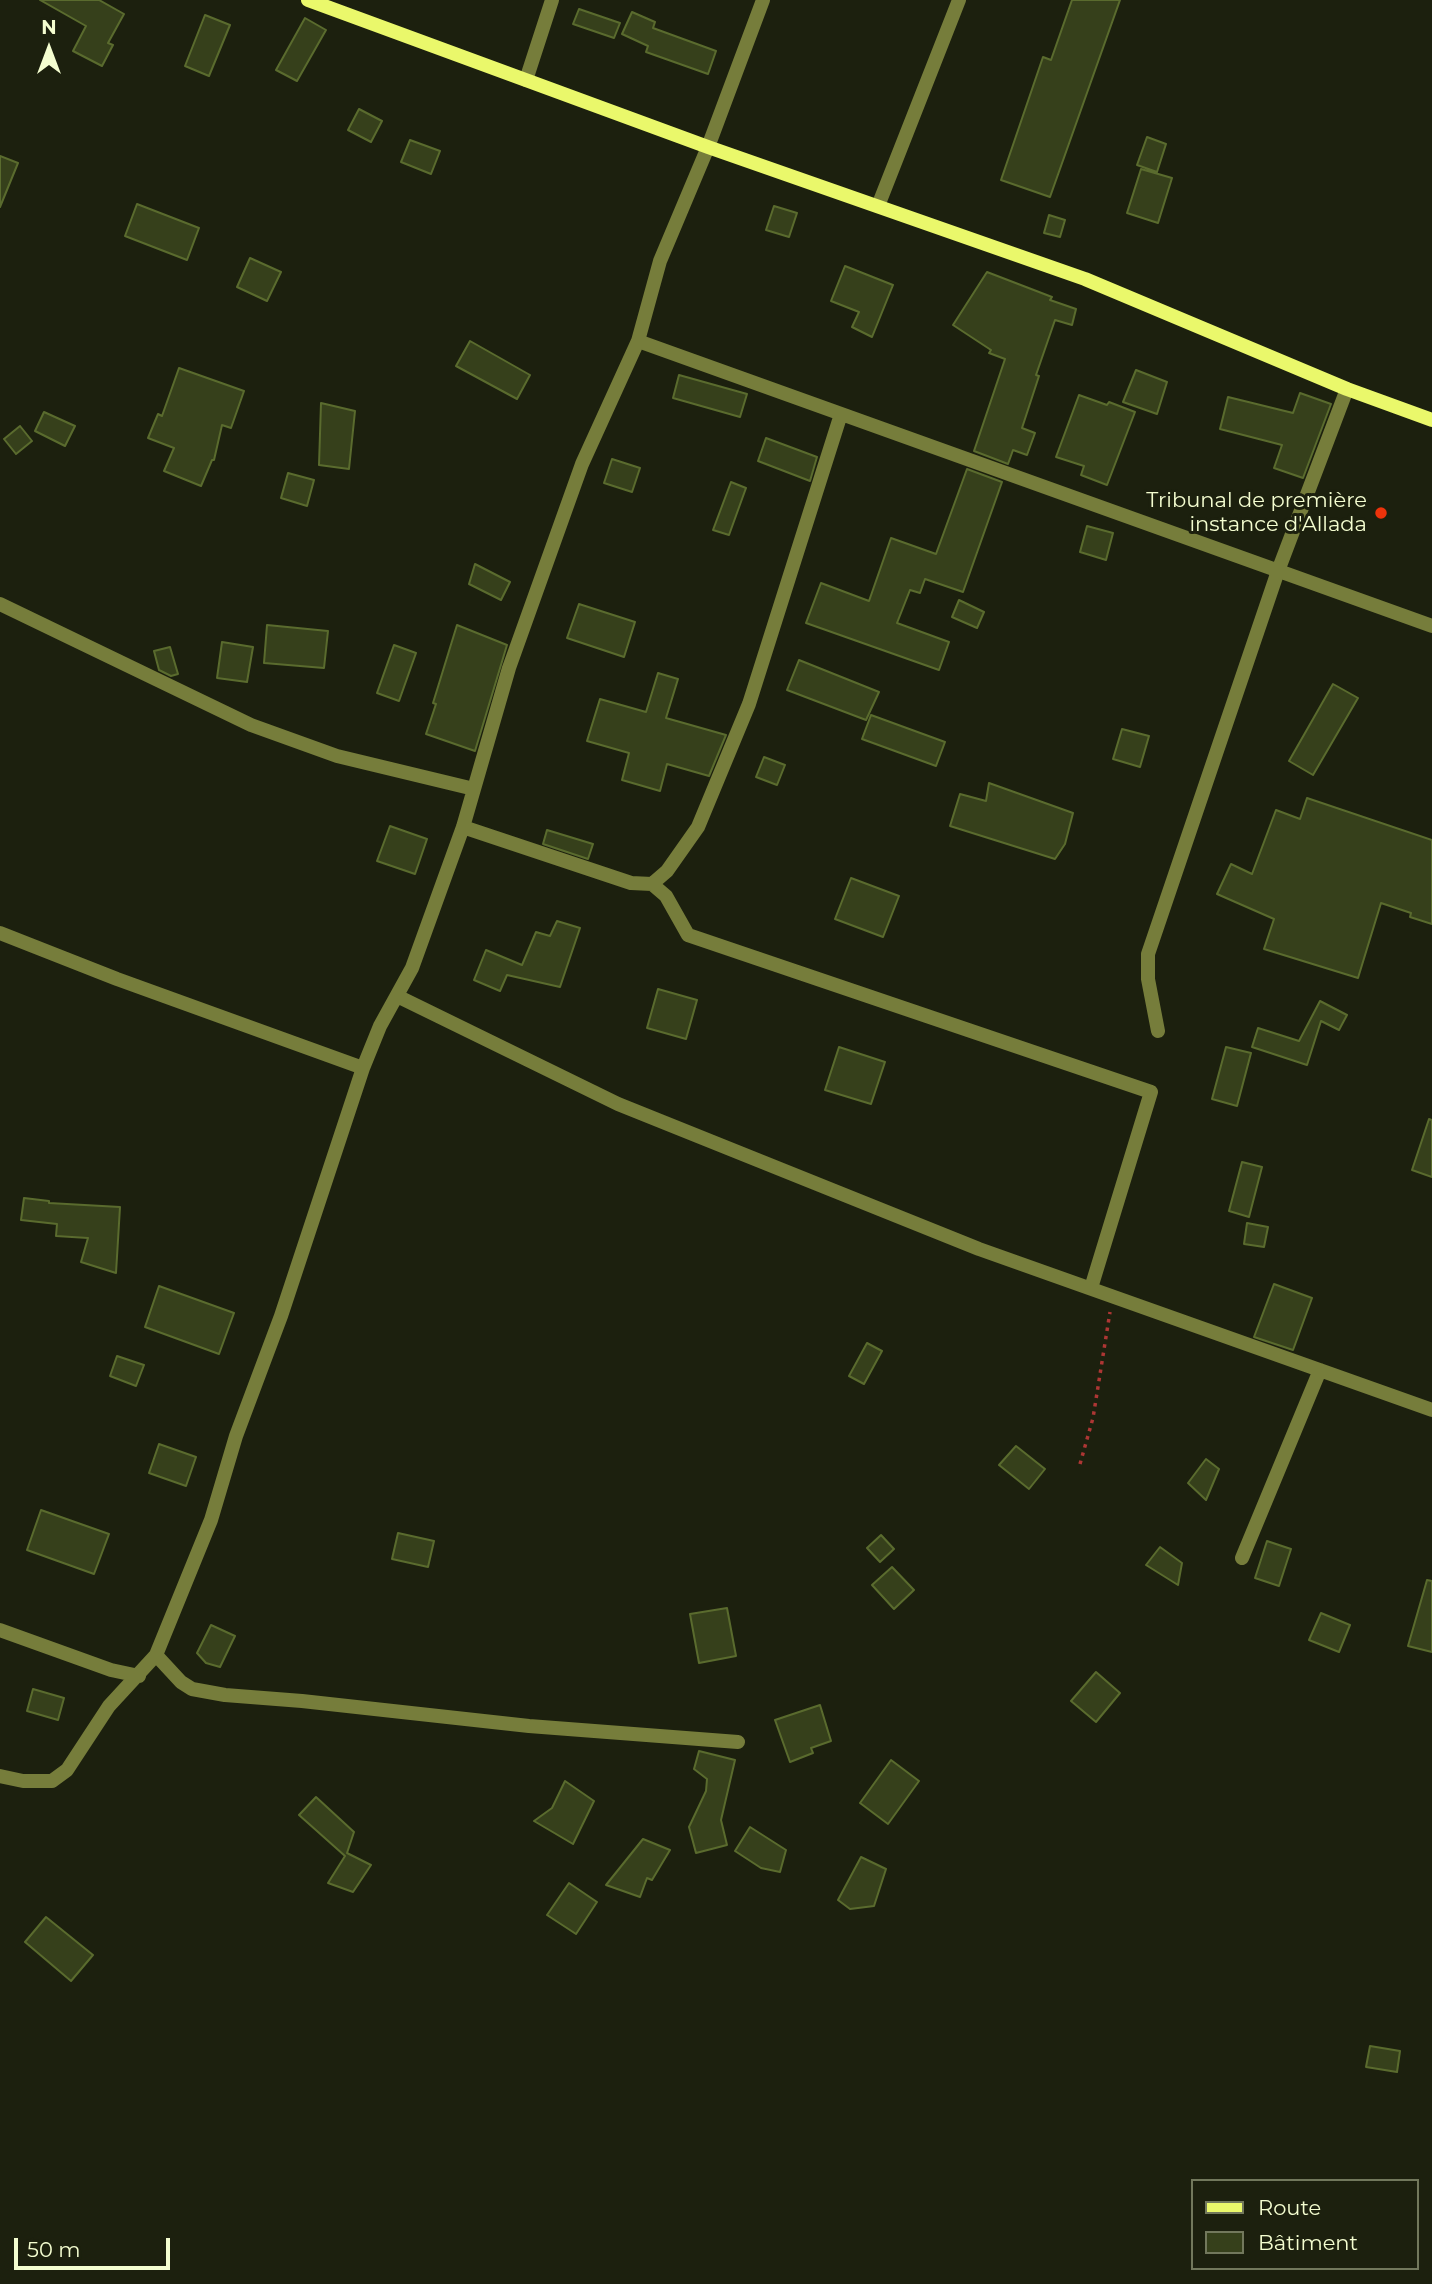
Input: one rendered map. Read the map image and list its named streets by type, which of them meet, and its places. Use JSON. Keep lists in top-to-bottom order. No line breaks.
{"places":["Tribunal de première instance d'Allada"],"legend":["Route","Bâtiment"],"scale_bar":"50 m","north":"top"}
